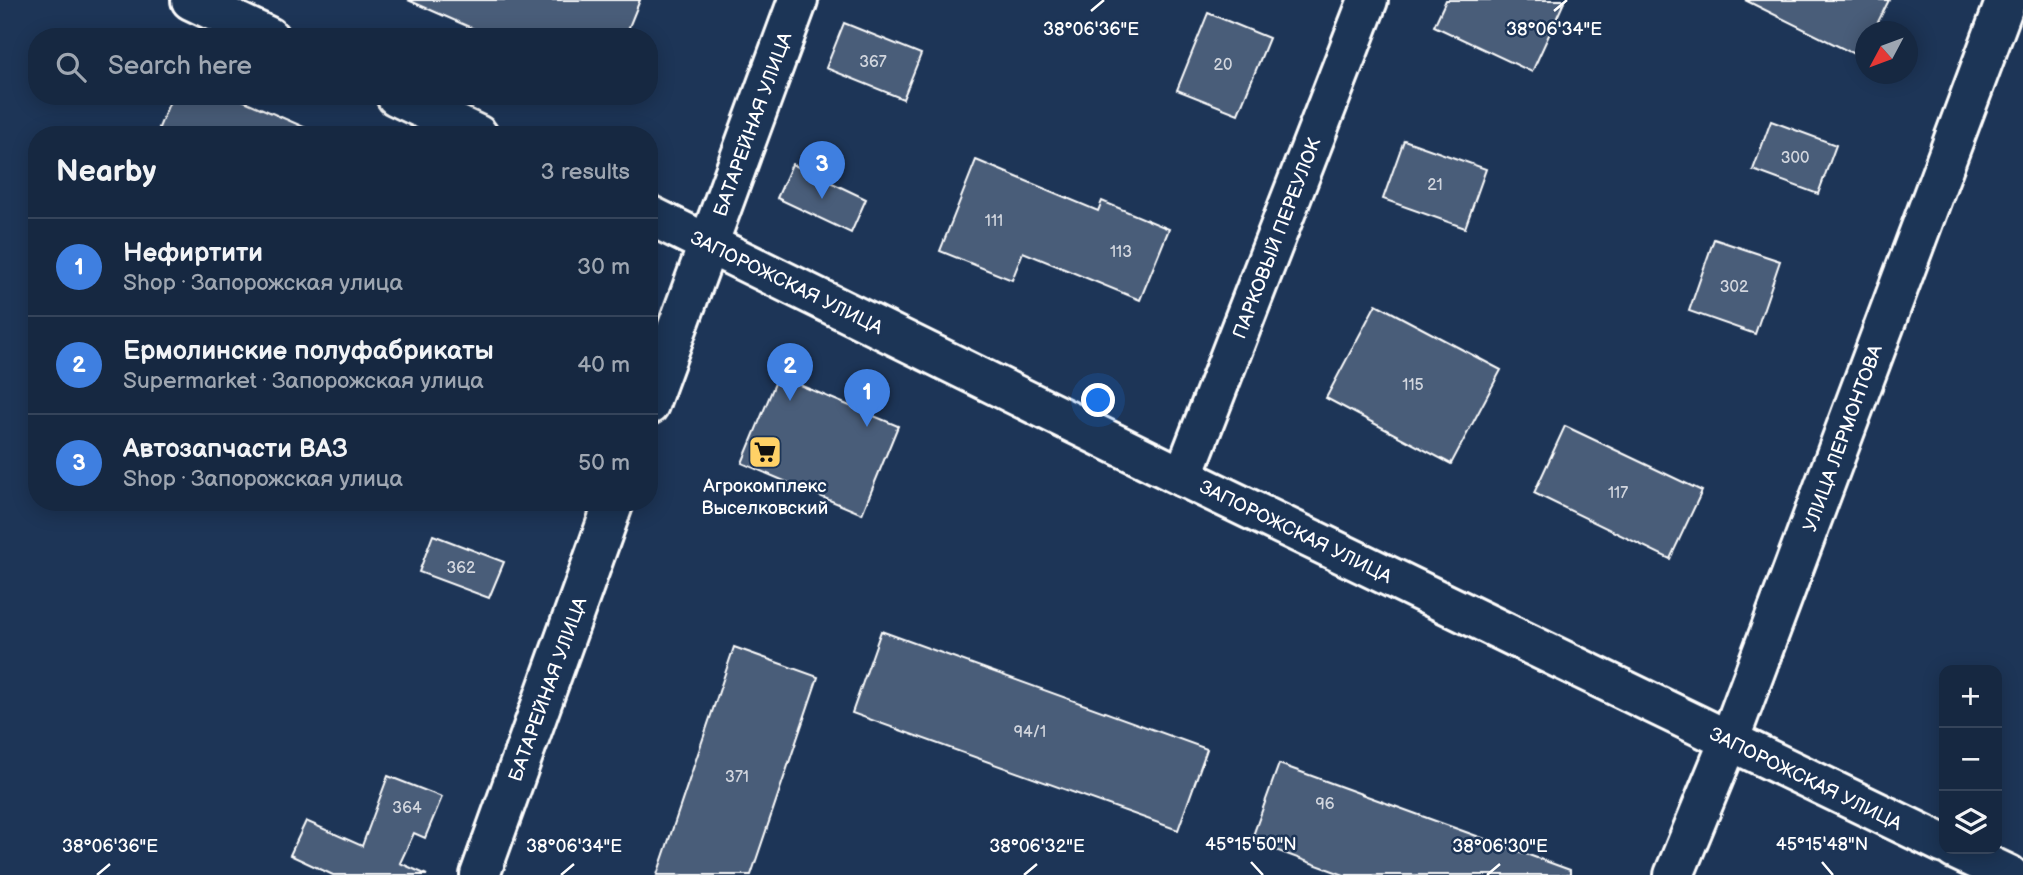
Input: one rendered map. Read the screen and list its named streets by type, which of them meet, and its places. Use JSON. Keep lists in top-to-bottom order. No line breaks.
{"streets":{"street":["БАТАРЕЙНАЯ УЛИЦА","ПАРКОВЫЙ ПЕРЕУЛОК","ЗАПОРОЖСКАЯ УЛИЦА","УЛИЦА ЛЕРМОНТОВА"]},"crossings":[["БАТАРЕЙНАЯ УЛИЦА","ЗАПОРОЖСКАЯ УЛИЦА"],["ПАРКОВЫЙ ПЕРЕУЛОК","ЗАПОРОЖСКАЯ УЛИЦА"],["ЗАПОРОЖСКАЯ УЛИЦА","УЛИЦА ЛЕРМОНТОВА"]],"places":{"supermarket":["Агрокомплекс Выселковский"]},"house_numbers":["367","20","300","21","111","113","302","115","117","362","94/1","371","96","364"],"north":"bottom left","page":{"search":"Search here","heading":["Nearby","3 results"],"pins":["3","2","1"],"list":[{"mark":"1","name":"Нефиртити","note":"Shop · Запорожская улица","value":"30 m"},{"mark":"2","name":"Ермолинские полуфабрикаты","note":"Supermarket · Запорожская улица","value":"40 m"},{"mark":"3","name":"Автозапчасти ВАЗ","note":"Shop · Запорожская улица","value":"50 m"}],"map_buttons":["+","−"]},"coordinates":["38°06'36\"E","38°06'34\"E","45°15'50\"N","45°15'48\"N","38°06'32\"E","38°06'30\"E"]}
